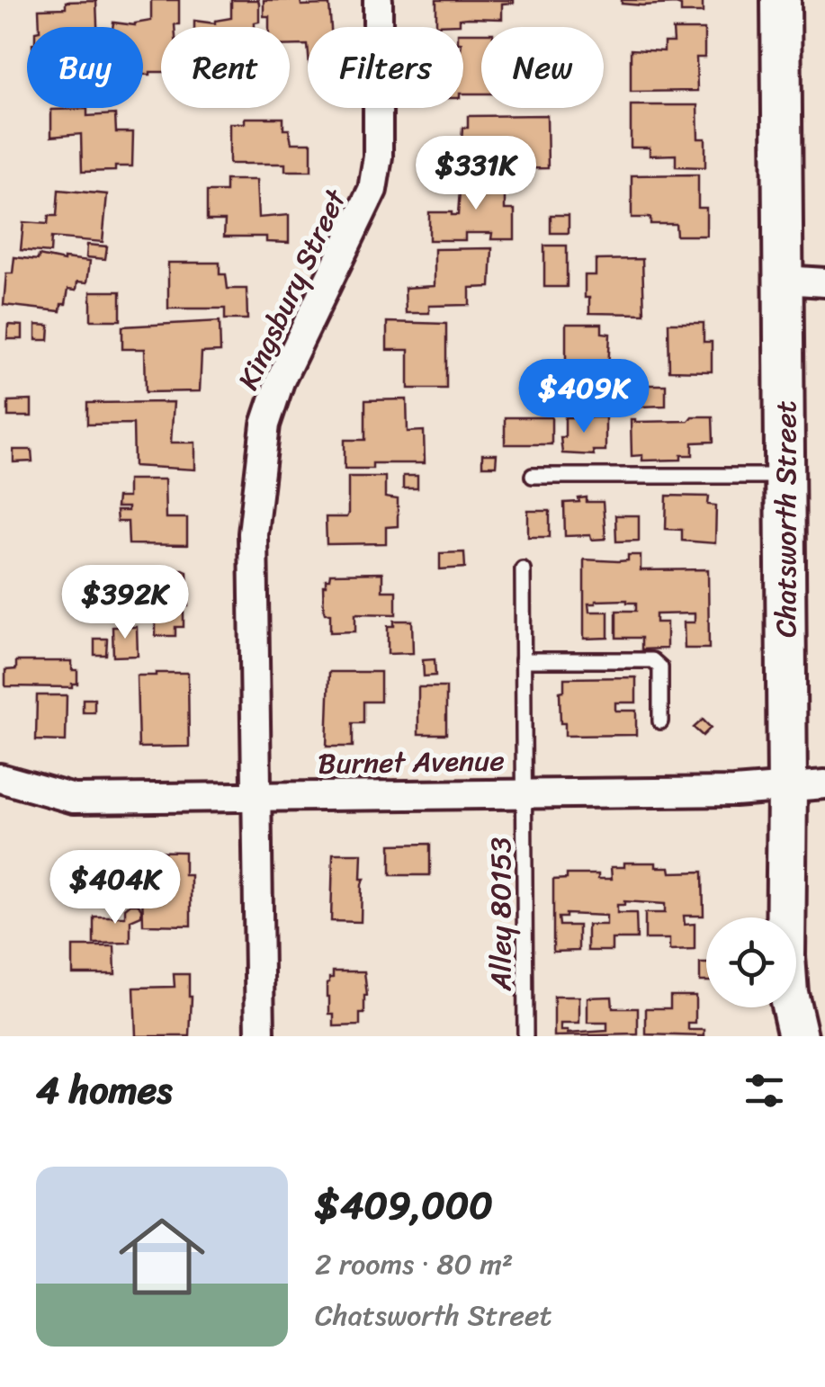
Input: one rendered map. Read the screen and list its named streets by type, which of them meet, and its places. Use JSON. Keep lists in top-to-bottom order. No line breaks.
{"streets":{"main road":["Chatsworth Street"],"street":["Kingsbury Street","Burnet Avenue"],"lane":["Alley 80153"]},"crossings":[["Kingsbury Street","Burnet Avenue"],["Chatsworth Street","Burnet Avenue"],["Burnet Avenue","Alley 80153"]],"page":{"chip":["Buy","Rent","Filters","New"],"price":["$331K","$409K","$392K","$404K"],"heading":"4 homes","list":[{"name":"$409,000","note":"2 rooms · 80 m² · Chatsworth Street"}]}}
